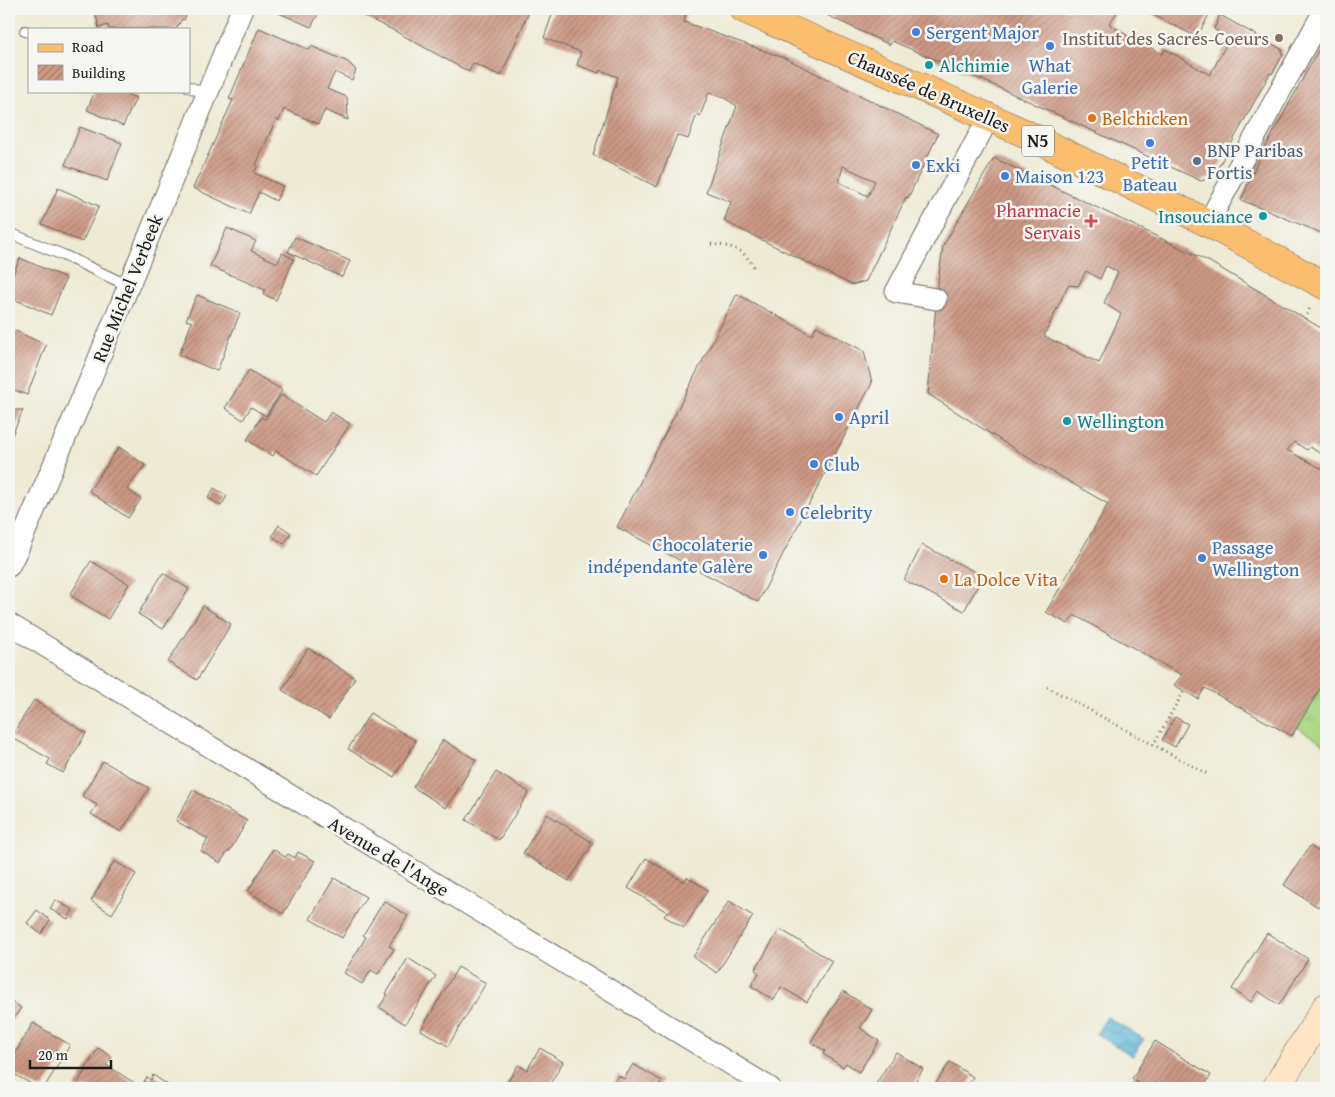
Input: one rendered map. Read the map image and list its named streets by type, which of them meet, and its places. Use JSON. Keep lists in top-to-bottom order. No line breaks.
{"streets":{"main road":["Chaussée de Bruxelles","N5"],"street":["Rue Michel Verbeek","Avenue de l'Ange"]},"places":{"other":["Sergent Major","Institut des Sacrés-Coeurs","What Galerie","Alchimie","Belchicken","Petit Bateau","BNP Paribas Fortis","Exki","Maison 123","Insouciance","April","Wellington","Club","Celebrity","Chocolaterie indépendante Galère","Passage Wellington","La Dolce Vita"],"health":["Pharmacie Servais"]},"legend":["Road","Building"],"scale_bar":"20 m"}
